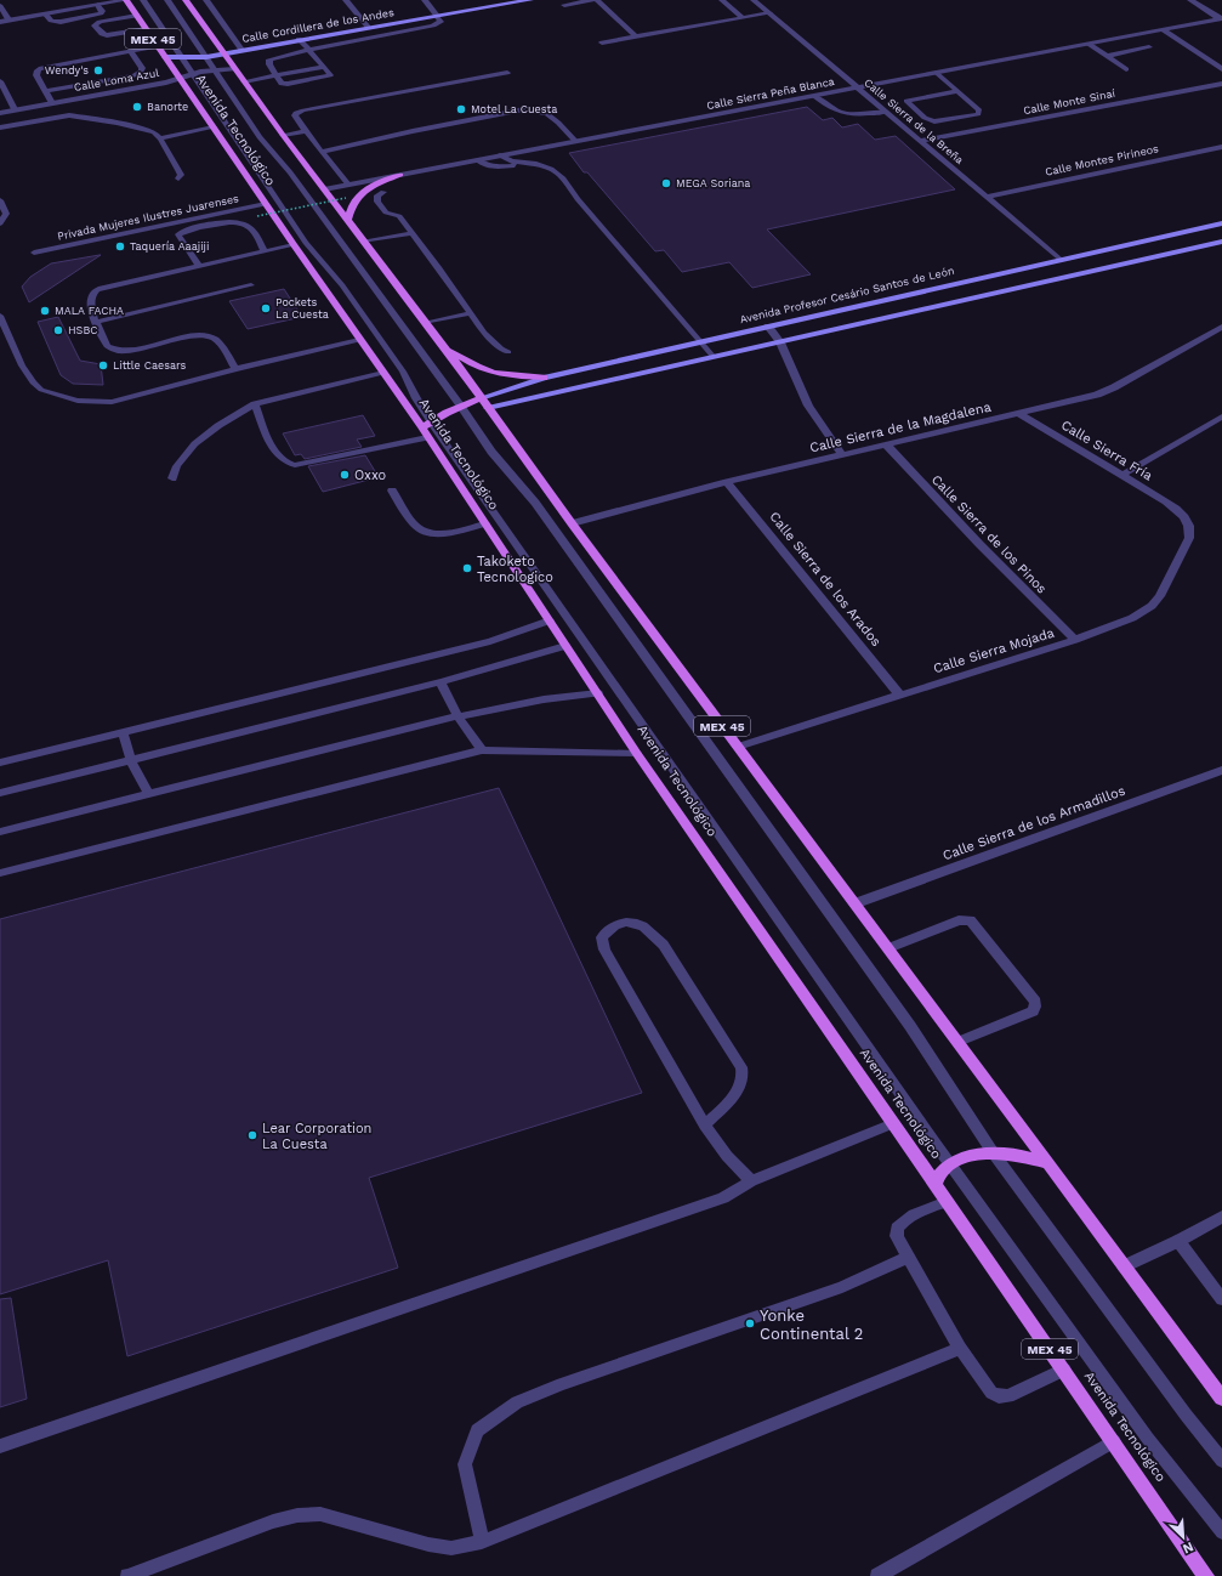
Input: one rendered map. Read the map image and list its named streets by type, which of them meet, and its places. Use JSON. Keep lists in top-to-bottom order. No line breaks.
{"streets":{"main road":["MEX 45","Avenida Tecnológico"],"street":["Calle Cordillera de los Andes","Calle Loma Azul","Calle Sierra Peña Blanca","Calle Monte Sinaí","Calle Sierra de la Breña","Calle Montes Pirineos","Avenida Profesor Cesário Santos de León","Calle Sierra de la Magdalena","Calle Sierra Fría","Calle Sierra de los Pinos","Calle Sierra de los Arados","Calle Sierra Mojada","Calle Sierra de los Armadillos"],"lane":["Privada Mujeres Ilustres Juarenses"]},"crossings":[["Calle Cordillera de los Andes","MEX 45"],["Calle Cordillera de los Andes","Avenida Tecnológico"],["MEX 45","Calle Loma Azul"],["MEX 45","Calle Sierra Peña Blanca"],["MEX 45","Avenida Profesor Cesário Santos de León"],["MEX 45","Calle Sierra de la Magdalena"],["MEX 45","Calle Sierra Mojada"],["MEX 45","Calle Sierra de los Armadillos"],["Calle Loma Azul","Avenida Tecnológico"],["Calle Sierra Peña Blanca","Calle Sierra de la Breña"],["Calle Monte Sinaí","Calle Sierra de la Breña"],["Calle Sierra de la Breña","Calle Montes Pirineos"],["Calle Sierra de la Breña","Avenida Profesor Cesário Santos de León"],["Avenida Tecnológico","Privada Mujeres Ilustres Juarenses"],["Calle Sierra de la Magdalena","Calle Sierra Fría"],["Calle Sierra de la Magdalena","Calle Sierra de los Pinos"],["Calle Sierra de la Magdalena","Calle Sierra de los Arados"],["Calle Sierra Fría","Calle Sierra Mojada"],["Calle Sierra de los Pinos","Calle Sierra Mojada"],["Calle Sierra de los Arados","Calle Sierra Mojada"]],"places":["Wendy's","Banorte","Motel La Cuesta","MEGA Soriana","Taquería Aaajiji","Pockets La Cuesta","MALA FACHA","HSBC","Little Caesars","Oxxo","Takoketo Tecnologico","Lear Corporation La Cuesta","Yonke Continental 2"],"north":"bottom right"}
